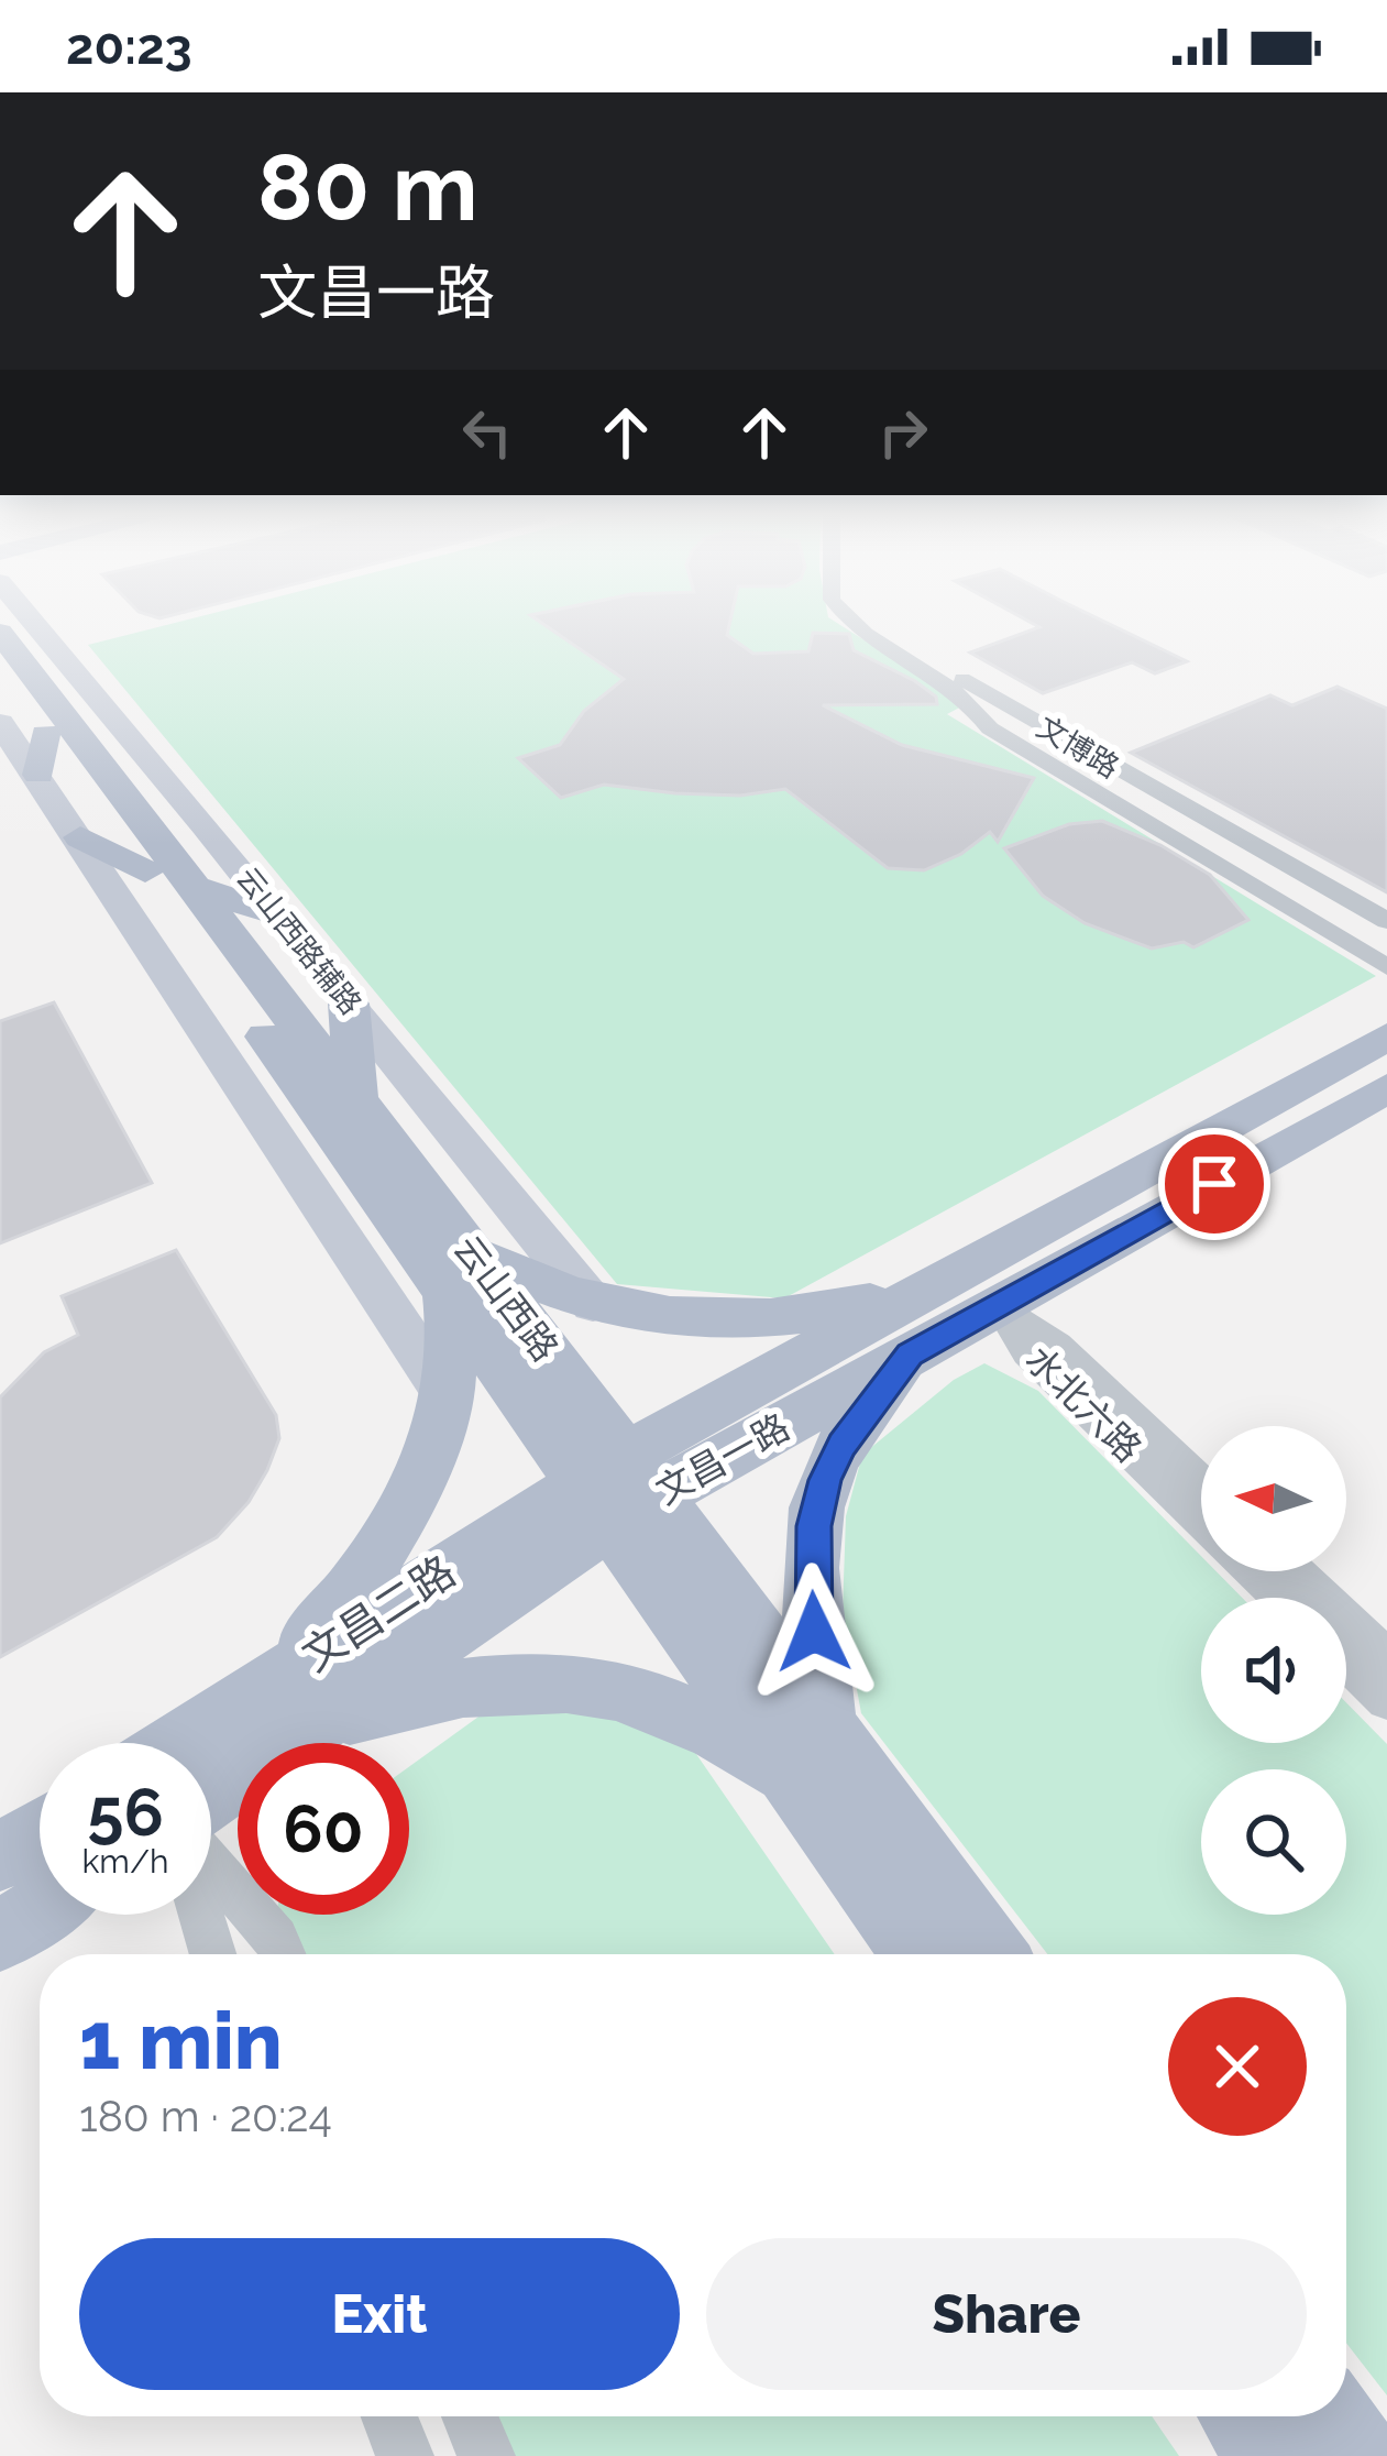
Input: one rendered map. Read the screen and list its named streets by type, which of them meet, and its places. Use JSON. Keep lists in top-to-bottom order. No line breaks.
{"streets":{"main road":["云山西路辅路","云山西路","文昌一路","文昌二路"],"street":["文博路","水北六路"]},"crossings":[["云山西路","文昌一路"],["云山西路","文昌二路"],["水北六路","文昌一路"],["文昌一路","文昌二路"]],"north":"left","page":{"status":"20:23","turn":["80 m","文昌一路"],"speed":"56 km/h","limit":"60","heading":["1 min","180 m · 20:24"],"buttons":["Exit","Share"]}}
